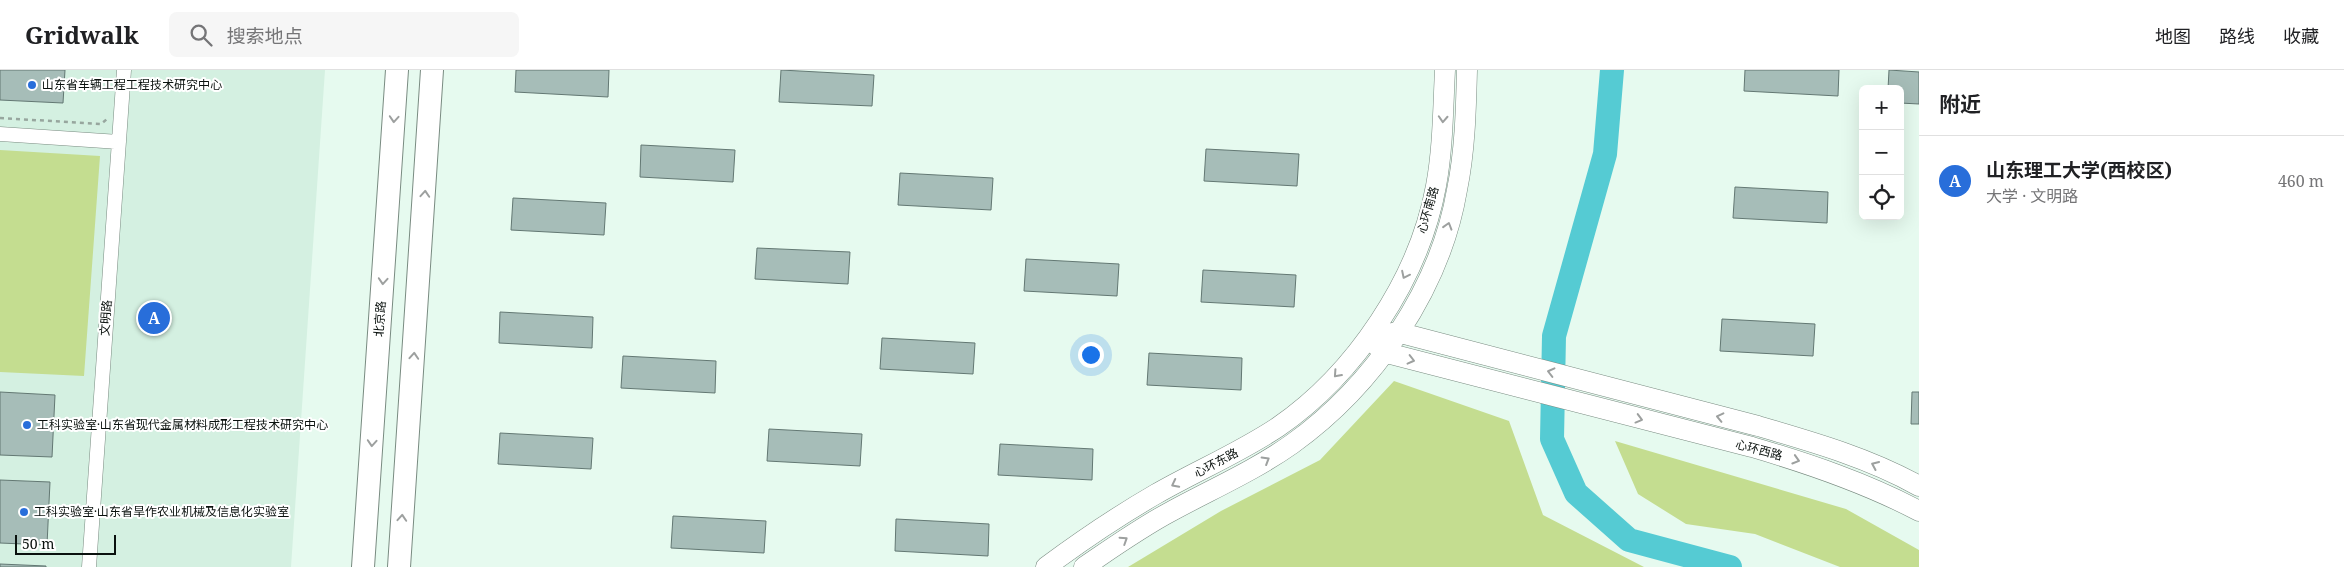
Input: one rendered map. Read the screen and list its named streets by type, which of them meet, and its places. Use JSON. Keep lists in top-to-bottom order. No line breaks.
{"streets":{"main road":["心环南路","北京路","心环西路","心环东路"],"street":["文明路"]},"crossings":[["心环南路","心环西路"],["心环南路","心环东路"],["心环西路","心环东路"]],"places":["山东省车辆工程工程技术研究中心","工科实验室·山东省现代金属材料成形工程技术研究中心","工科实验室·山东省旱作农业机械及信息化实验室"],"scale_bar":"50 m","page":{"header":"Gridwalk","search":"搜索地点","nav":["地图","路线","收藏"],"heading":"附近","map_buttons":["+","−"],"list":[{"mark":"A","name":"山东理工大学(西校区)","note":"大学 · 文明路","value":"460 m"}],"pins":"A","scale":"50 m"}}
